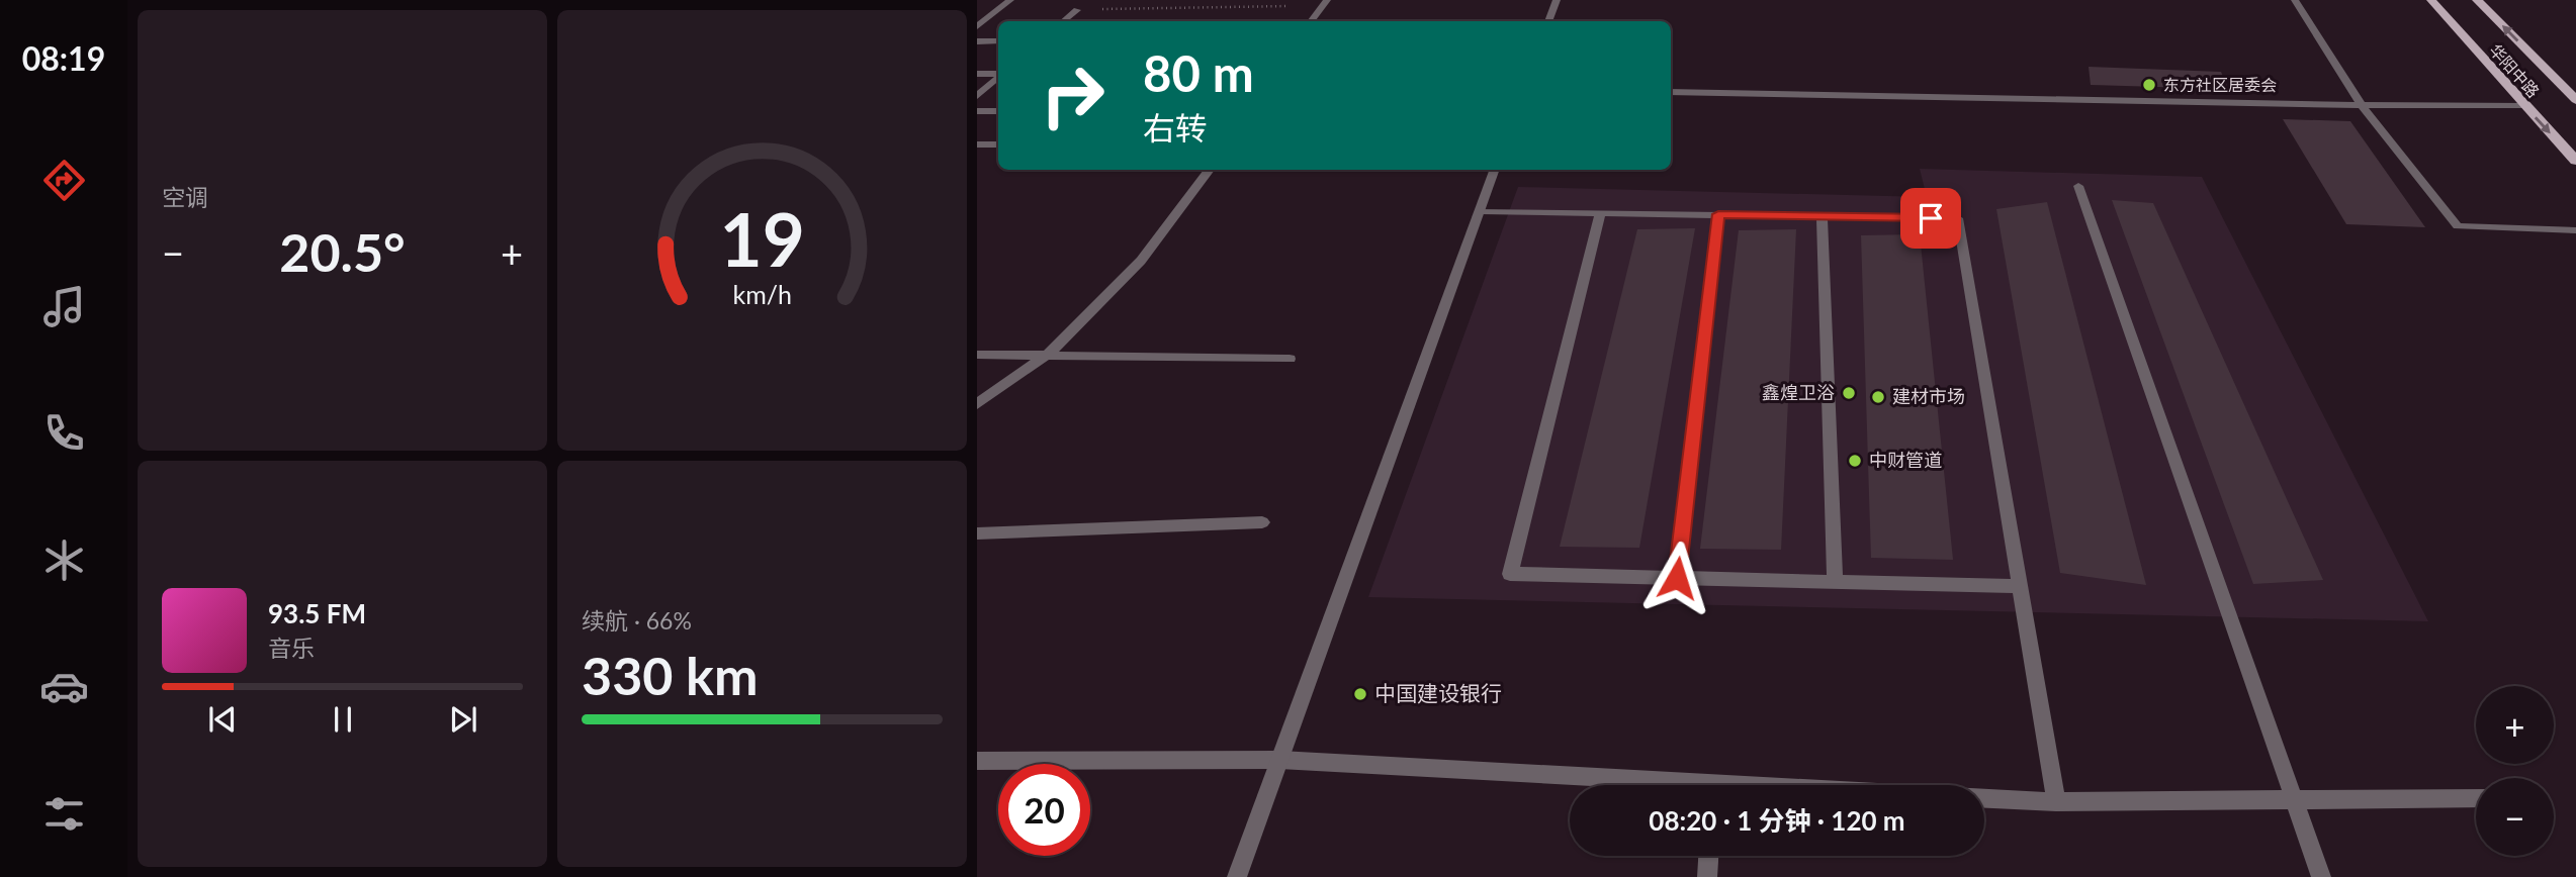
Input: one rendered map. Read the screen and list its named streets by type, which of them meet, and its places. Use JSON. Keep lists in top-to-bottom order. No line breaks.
{"streets":{"main road":["华阳中路"]},"places":["东方社区居委会","鑫煌卫浴","建材市场","中财管道","中国建设银行"],"page":{"tabs":"08:19","tile":["空调",["续航 · 66%","330 km"]],"turn":["80 m","右转"],"heat":["−","20.5°","+"],"song":["93.5 FM","音乐"],"map_buttons":["+","−"],"limit":"20","trip":"08:20 · 1 分钟 · 120 m","gauge":["19","km/h"]}}
